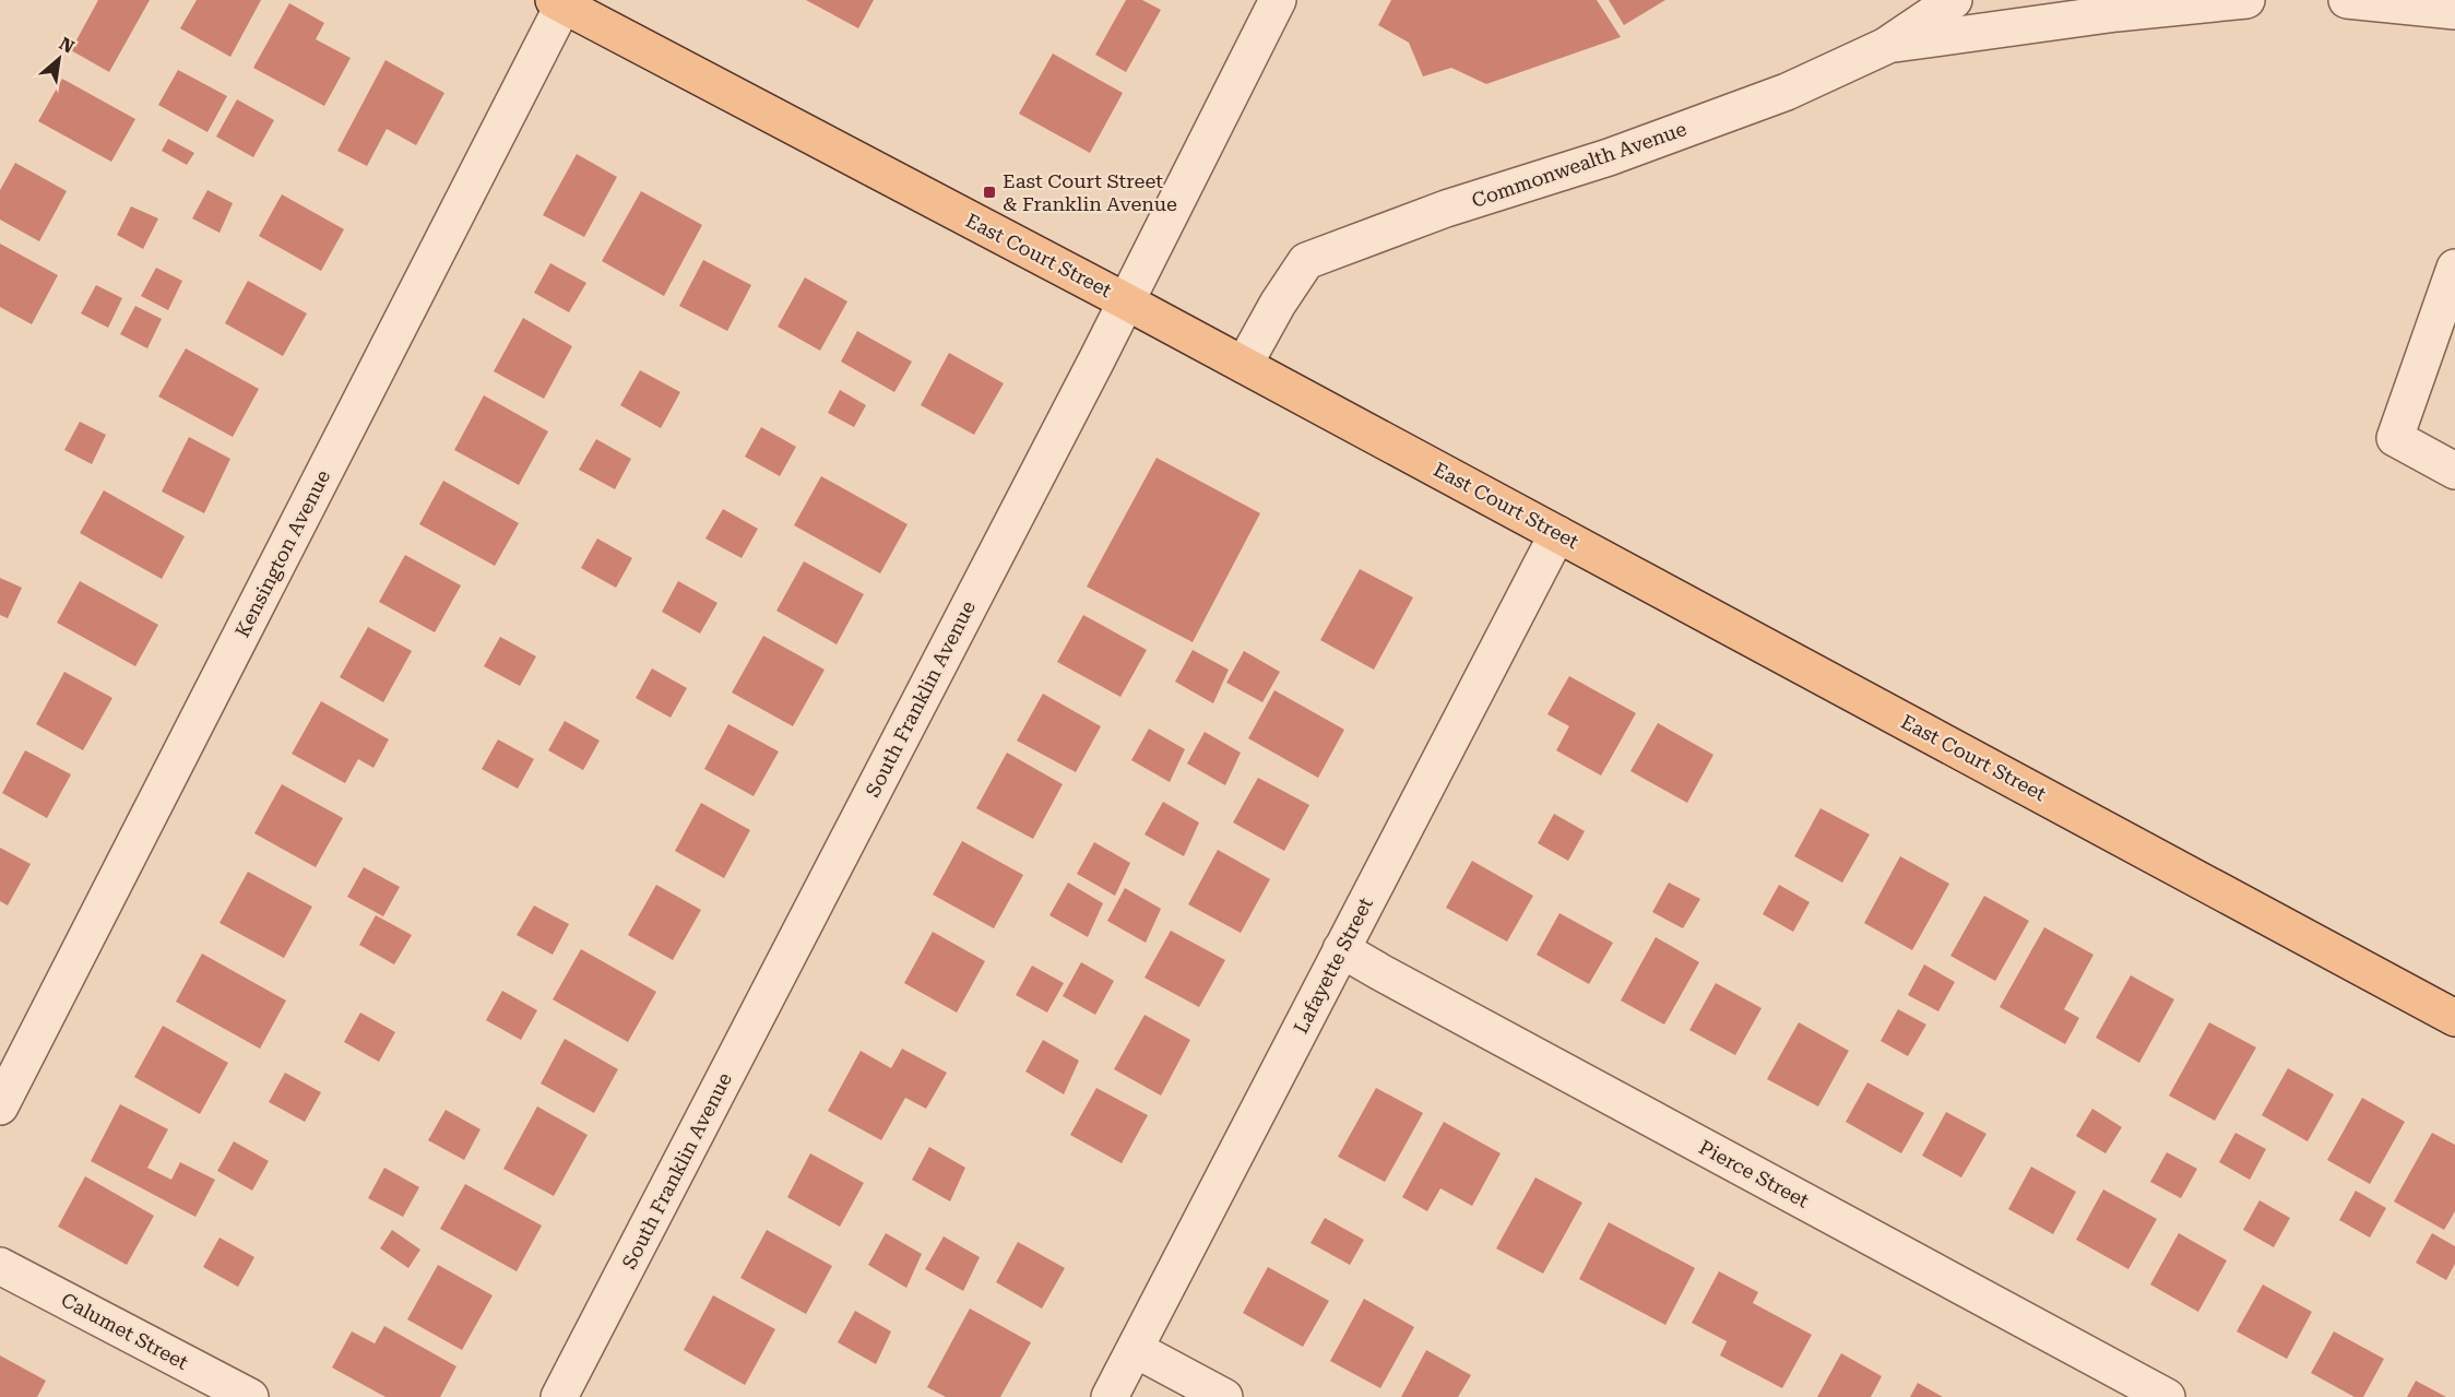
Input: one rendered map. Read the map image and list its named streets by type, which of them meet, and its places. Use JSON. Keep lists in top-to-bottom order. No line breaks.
{"streets":{"main road":["East Court Street"],"street":["Commonwealth Avenue","Kensington Avenue","South Franklin Avenue","Lafayette Street","Pierce Street","Calumet Street"]},"crossings":[["Commonwealth Avenue","East Court Street"],["East Court Street","Kensington Avenue"],["East Court Street","South Franklin Avenue"],["East Court Street","Lafayette Street"],["Lafayette Street","Pierce Street"]],"places":{"transit":["East Court Street & Franklin Avenue"]},"north":"top right"}
